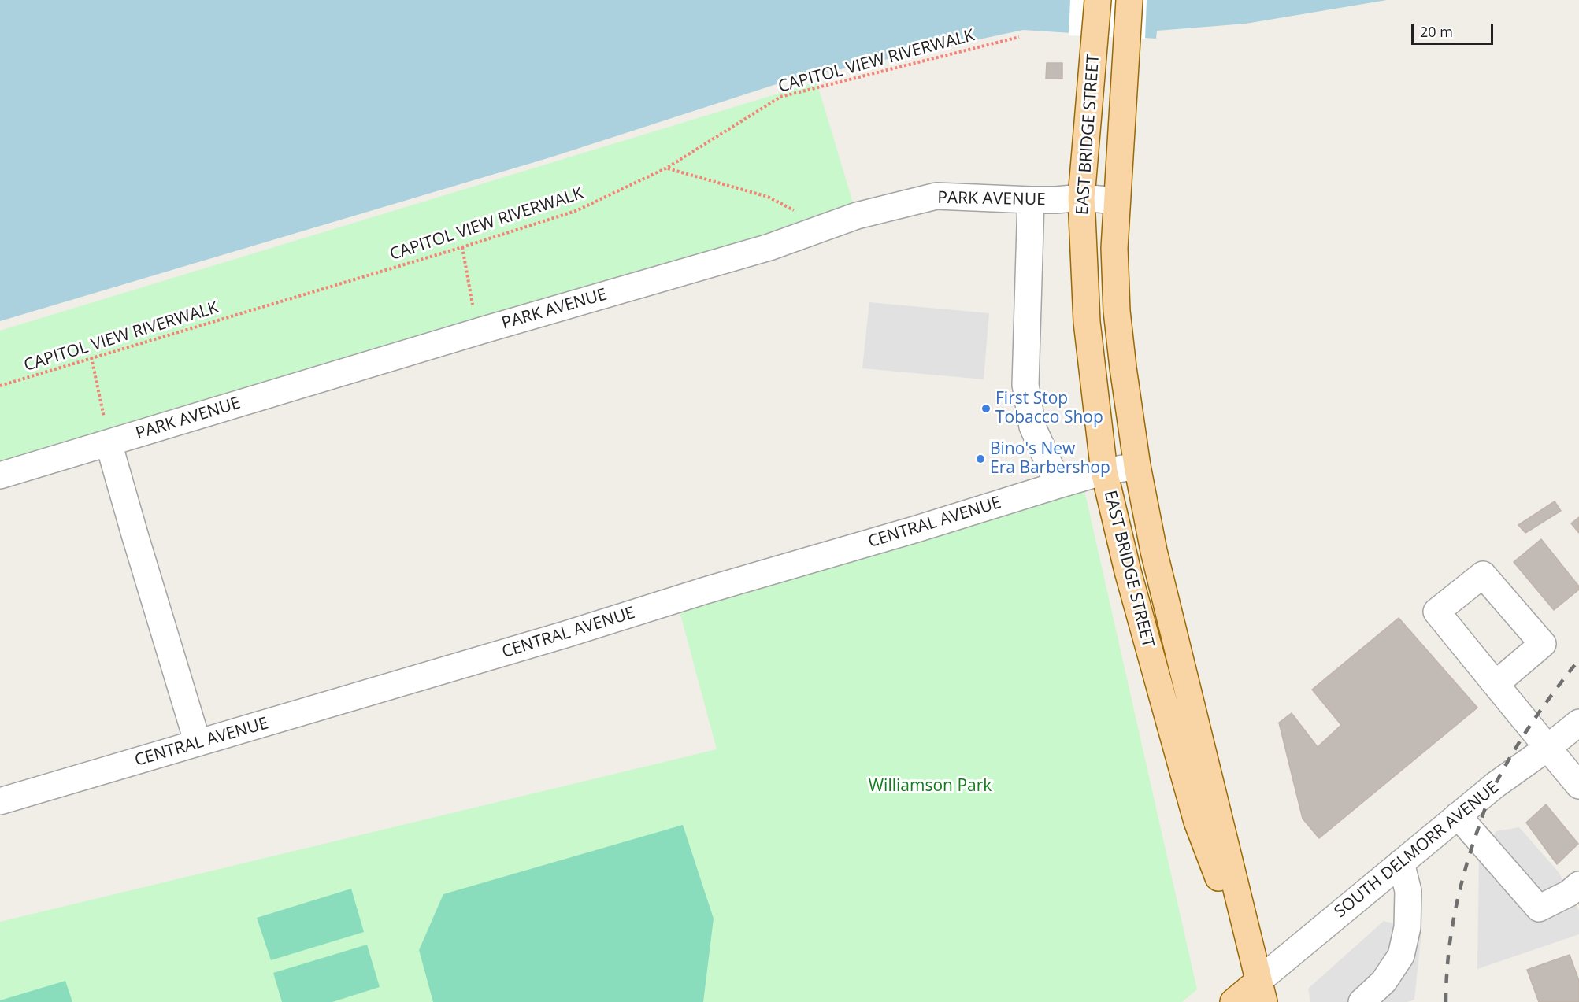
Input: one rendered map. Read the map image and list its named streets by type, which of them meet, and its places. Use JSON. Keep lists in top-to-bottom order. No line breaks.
{"streets":{"main road":["EAST BRIDGE STREET"],"street":["PARK AVENUE","CENTRAL AVENUE","SOUTH DELMORR AVENUE"],"path":["CAPITOL VIEW RIVERWALK"]},"crossings":[["EAST BRIDGE STREET","PARK AVENUE"],["EAST BRIDGE STREET","CENTRAL AVENUE"],["EAST BRIDGE STREET","SOUTH DELMORR AVENUE"]],"parks":["Williamson Park"],"places":["First Stop Tobacco Shop","Bino's New Era Barbershop"],"scale_bar":"20 m"}
